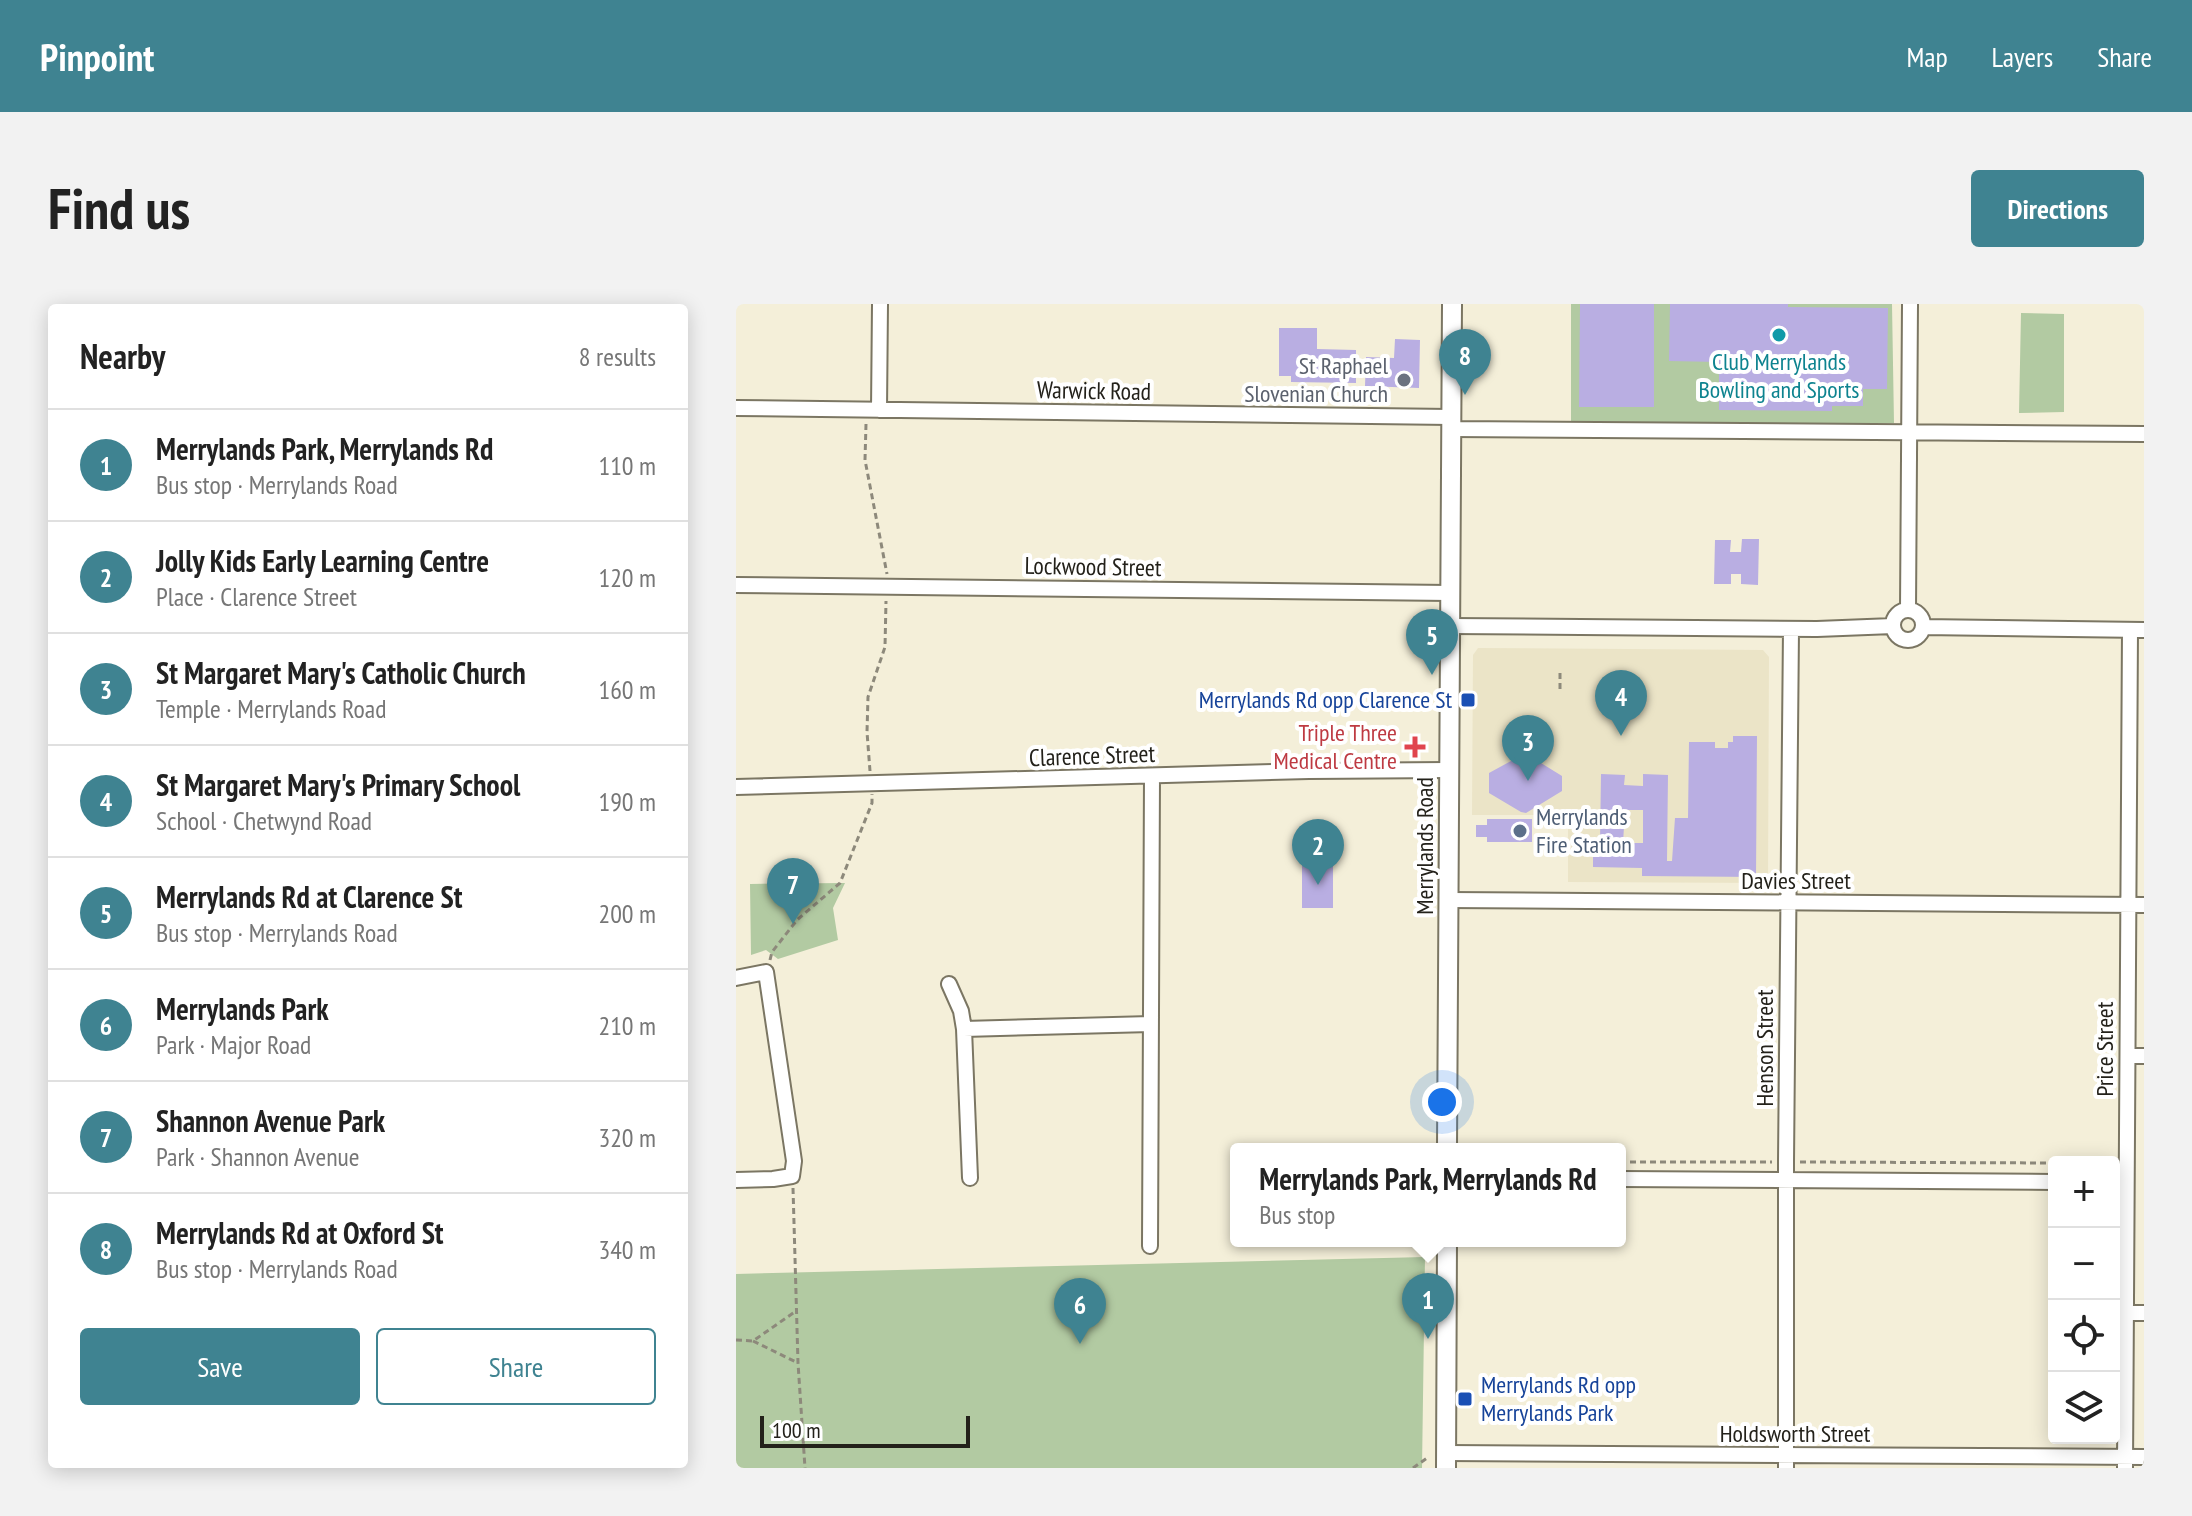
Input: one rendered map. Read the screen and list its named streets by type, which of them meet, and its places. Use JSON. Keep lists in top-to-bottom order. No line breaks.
{"streets":{"main road":["Merrylands Road"],"street":["Warwick Road","Lockwood Street","Clarence Street","Davies Street","Henson Street","Price Street","Holdsworth Street"]},"crossings":[["Warwick Road","Merrylands Road"],["Lockwood Street","Merrylands Road"],["Clarence Street","Merrylands Road"],["Merrylands Road","Davies Street"],["Davies Street","Henson Street"],["Davies Street","Price Street"],["Henson Street","Holdsworth Street"],["Price Street","Holdsworth Street"]],"places":{"other":["Club Merrylands Bowling and Sports","St Raphael Slovenian Church","Merrylands Fire Station"],"transit":["Merrylands Rd opp Clarence St","Merrylands Rd opp Merrylands Park"],"health":["Triple Three Medical Centre"]},"scale_bar":"100 m","page":{"header":"Pinpoint","nav":["Map","Layers","Share"],"buttons":["Directions",["Save","Share"]],"title":"Find us","heading":["Nearby","8 results"],"pins":["8","5","4","3","2","7","1","6"],"list":[{"mark":"1","name":"Merrylands Park, Merrylands Rd","note":"Bus stop · Merrylands Road","value":"110 m"},{"mark":"2","name":"Jolly Kids Early Learning Centre","note":"Place · Clarence Street","value":"120 m"},{"mark":"3","name":"St Margaret Mary's Catholic Church","note":"Temple · Merrylands Road","value":"160 m"},{"mark":"4","name":"St Margaret Mary's Primary School","note":"School · Chetwynd Road","value":"190 m"},{"mark":"5","name":"Merrylands Rd at Clarence St","note":"Bus stop · Merrylands Road","value":"200 m"},{"mark":"6","name":"Merrylands Park","note":"Park · Major Road","value":"210 m"},{"mark":"7","name":"Shannon Avenue Park","note":"Park · Shannon Avenue","value":"320 m"},{"mark":"8","name":"Merrylands Rd at Oxford St","note":"Bus stop · Merrylands Road","value":"340 m"}],"popup":["Merrylands Park, Merrylands Rd","Bus stop"],"map_buttons":["+","−"],"scale":"100 m"}}
